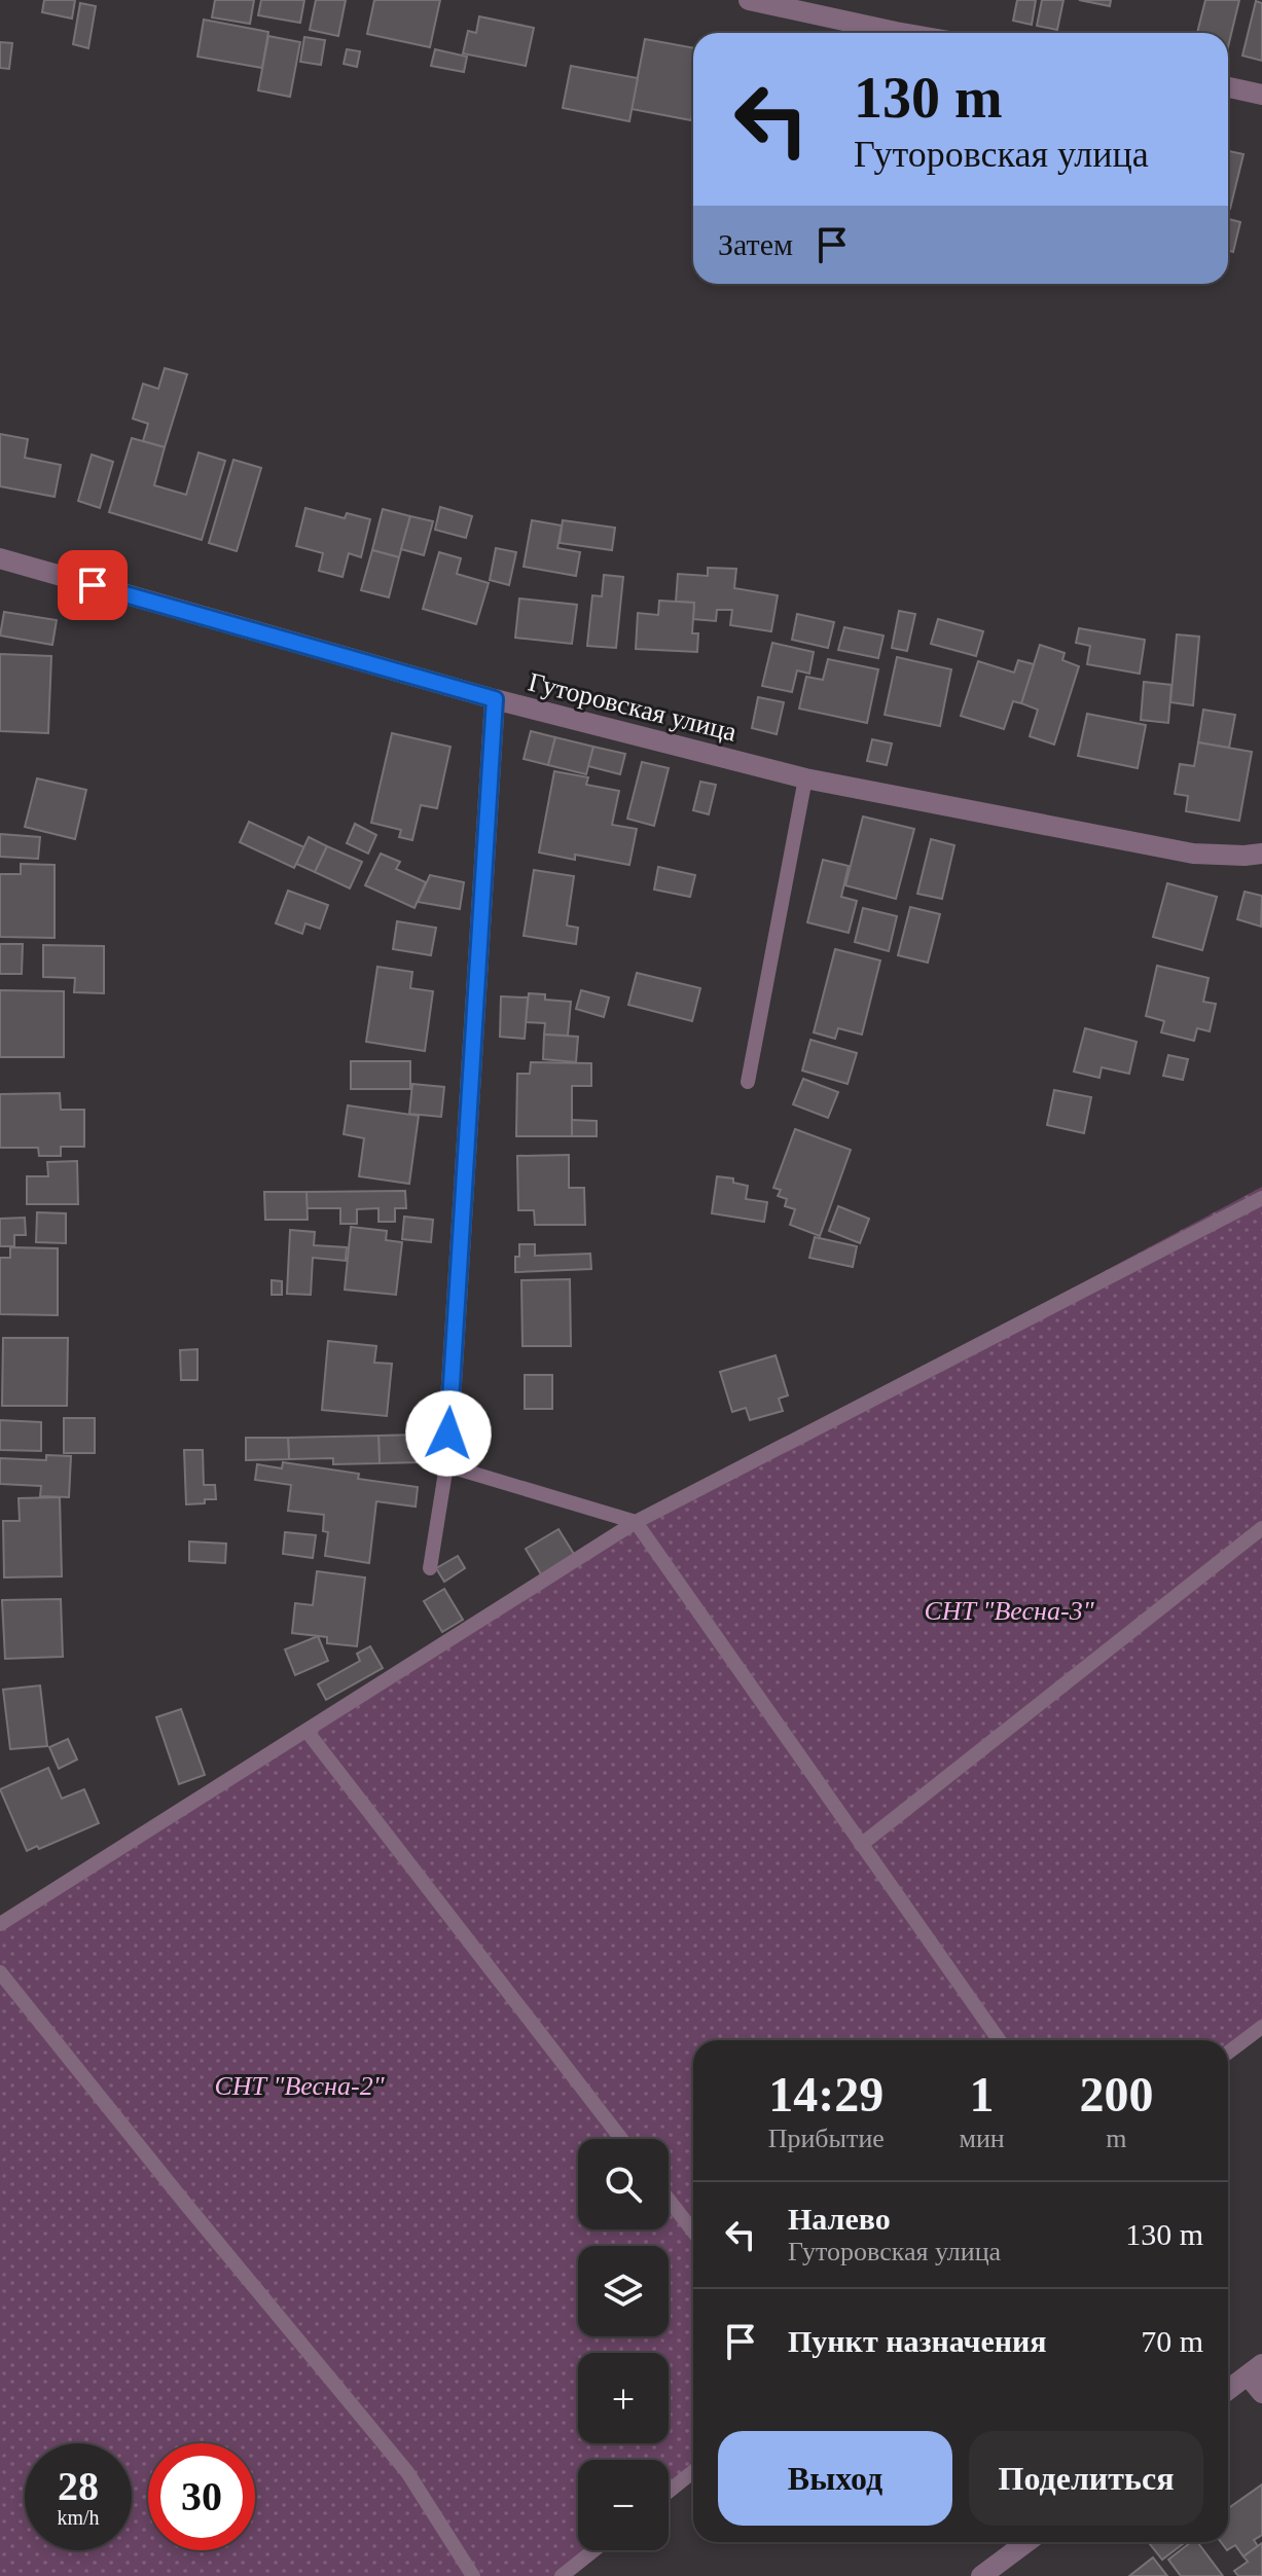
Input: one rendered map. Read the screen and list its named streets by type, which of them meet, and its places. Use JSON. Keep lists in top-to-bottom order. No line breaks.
{"streets":{"street":["Гуторовская улица"]},"parks":["СНТ \"Весна-3\"","СНТ \"Весна-2\""],"page":{"turn":["130 m","Гуторовская улица"],"then":"Затем","eta":["14:29","Прибытие","1","мин","200","m"],"map_buttons":["+","−"],"list":[{"name":"Налево","note":"Гуторовская улица","value":"130 m"},{"name":"Пункт назначения","value":"70 m"}],"buttons":["Выход","Поделиться"],"speed":"28 km/h","limit":"30"}}
